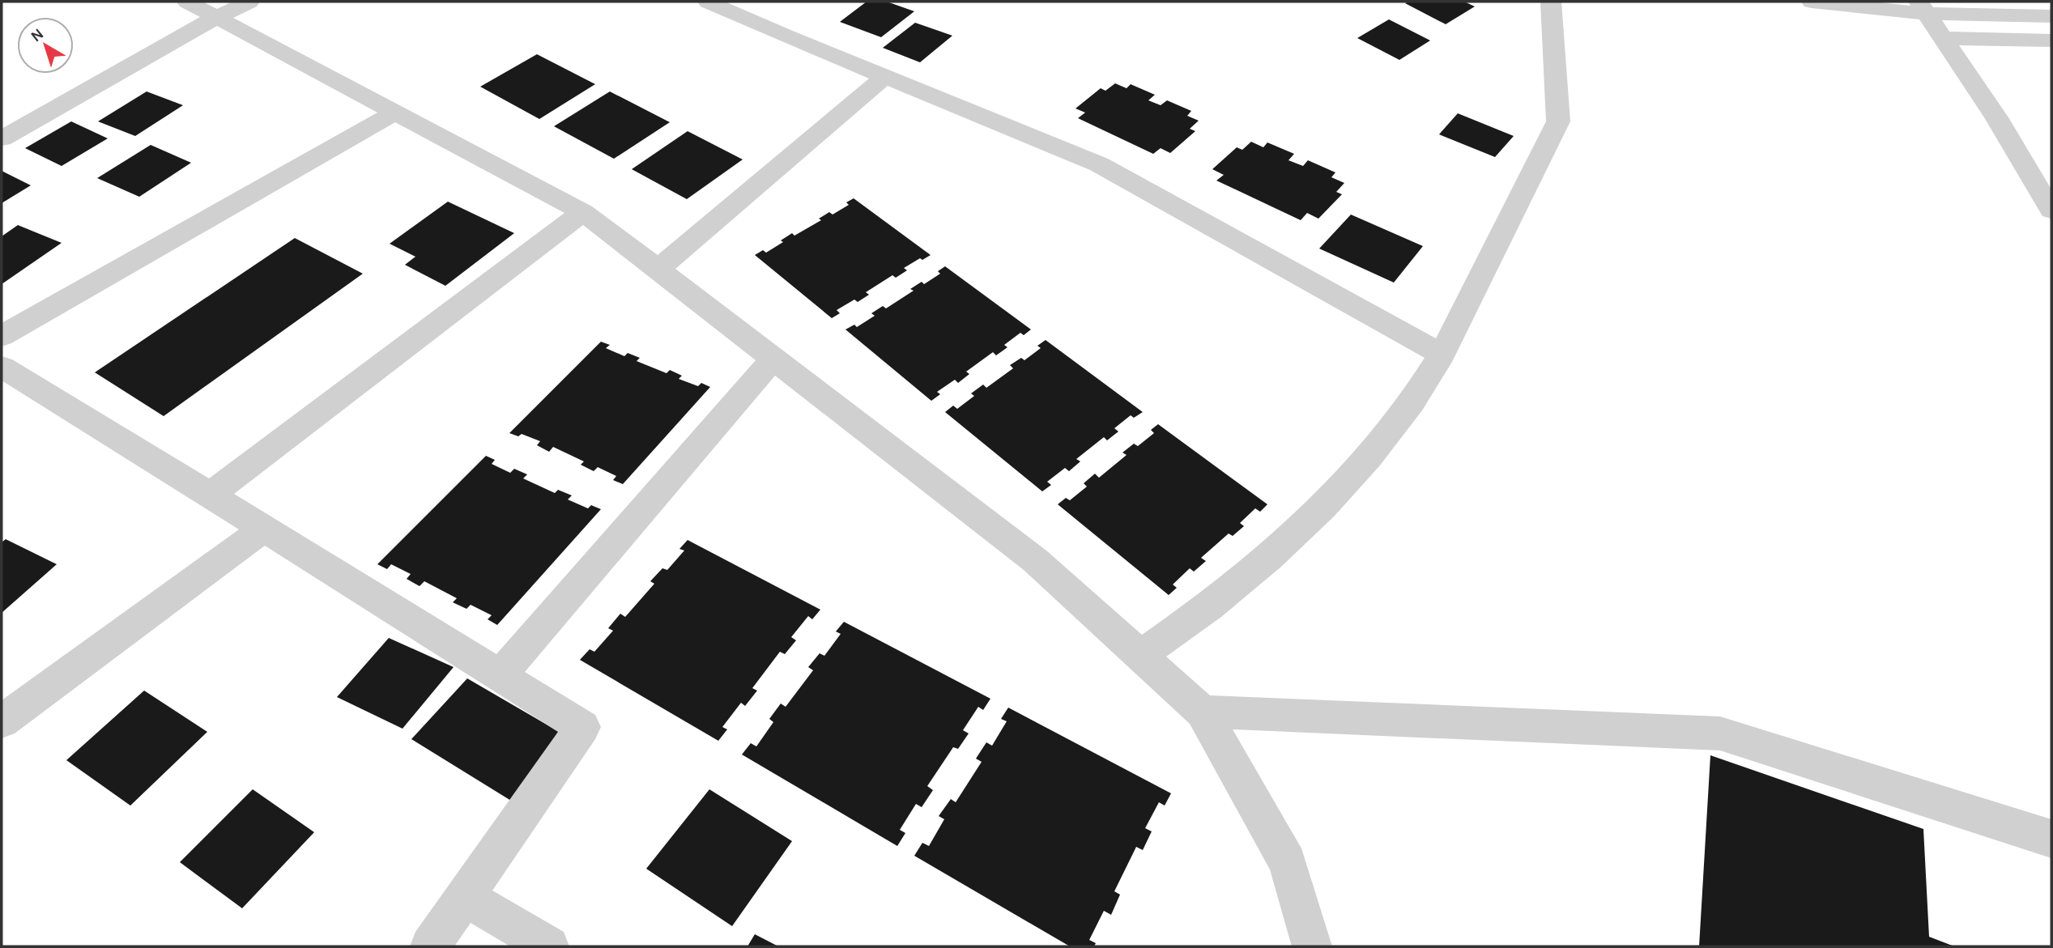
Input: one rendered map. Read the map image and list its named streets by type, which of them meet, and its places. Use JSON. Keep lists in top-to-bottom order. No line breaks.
{"north":"top left"}
